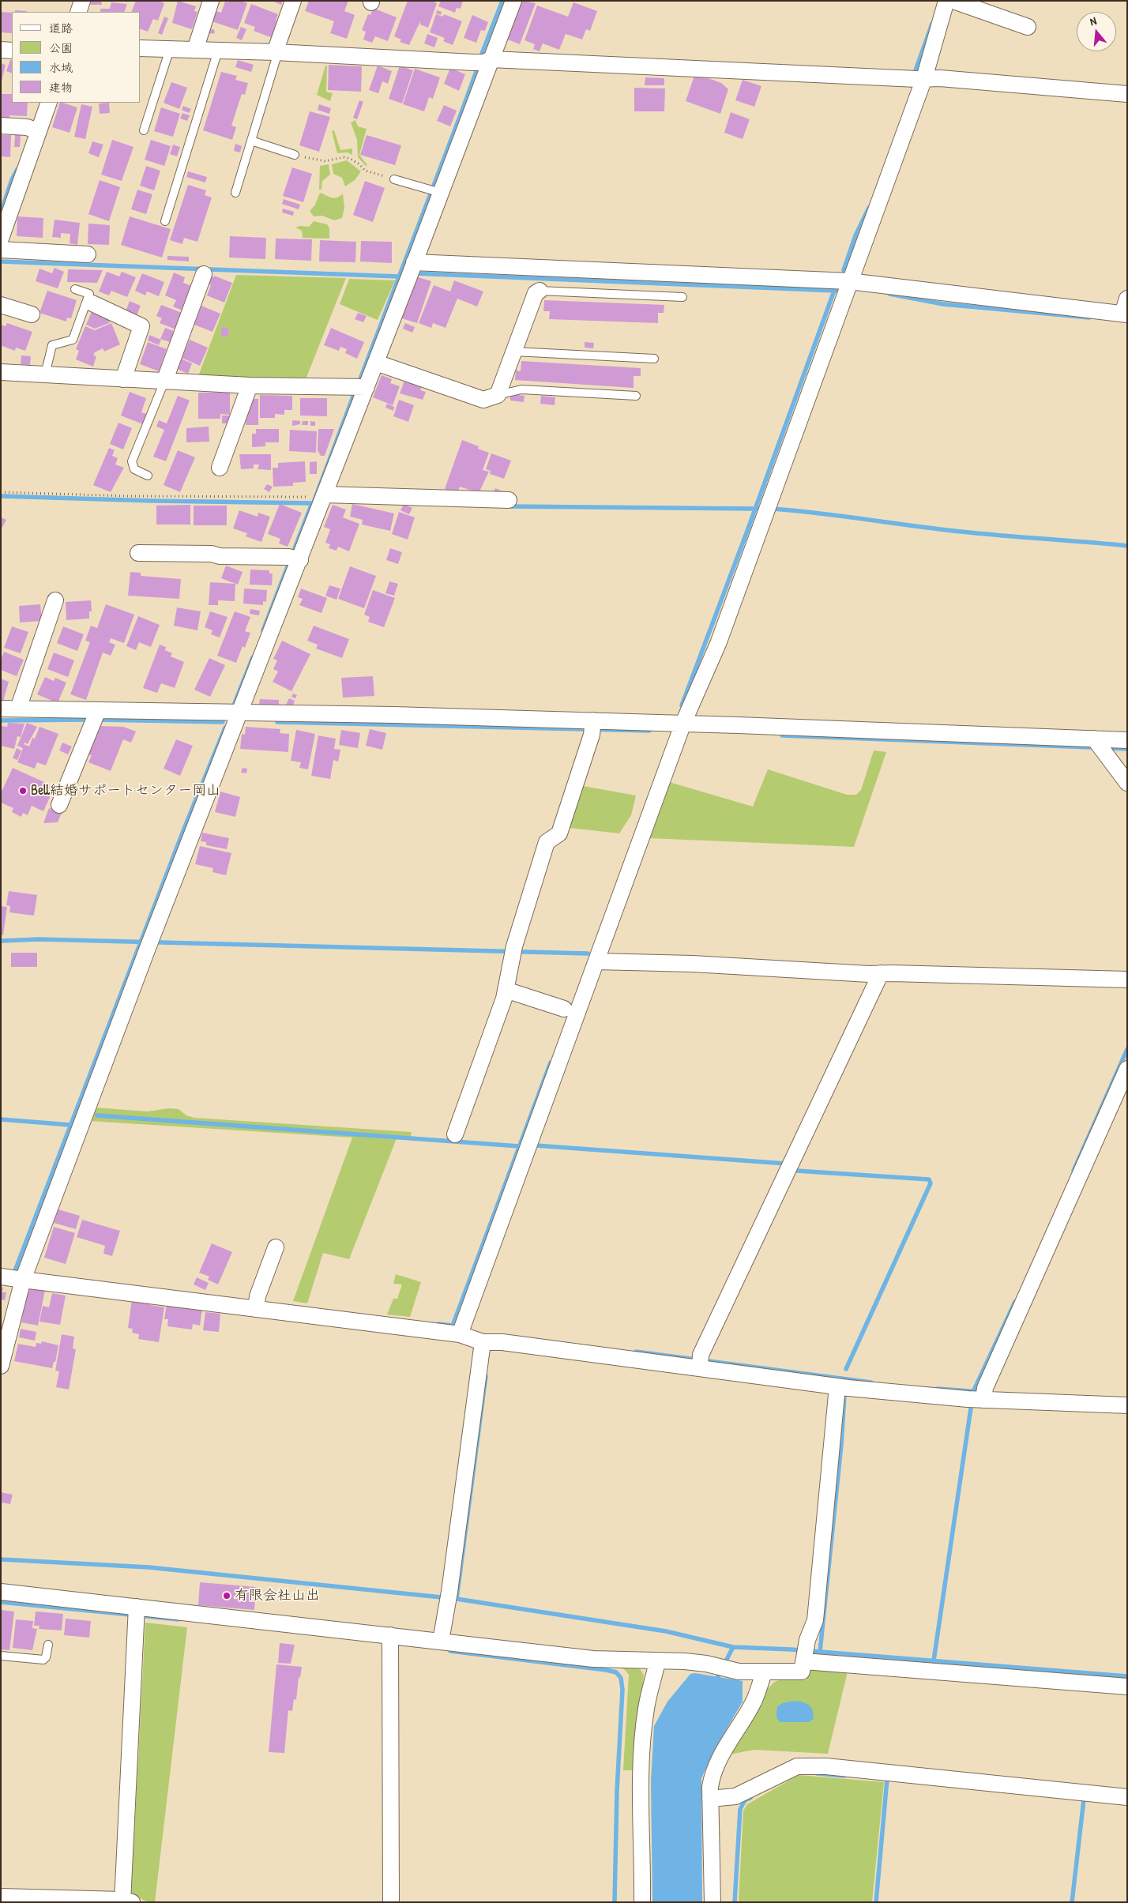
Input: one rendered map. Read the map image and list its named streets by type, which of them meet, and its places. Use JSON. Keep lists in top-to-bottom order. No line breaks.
{"places":["Bell結婚サポートセンター岡山","有限会社山出"],"legend":["道路","公園","水域","建物"],"north":"top"}
